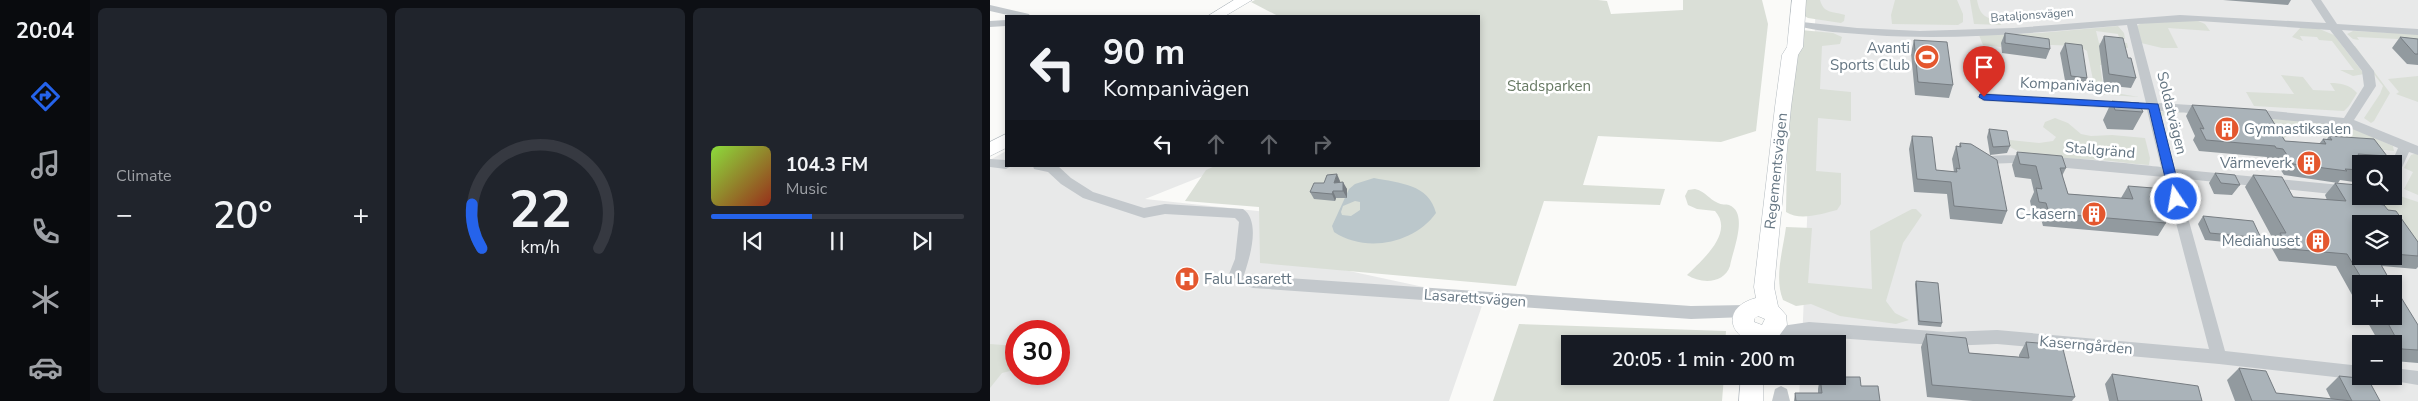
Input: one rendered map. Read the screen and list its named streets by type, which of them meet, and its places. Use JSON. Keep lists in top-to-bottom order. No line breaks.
{"streets":{"main road":["Regementsvägen"],"street":["Bataljonsvägen","Kompanivägen","Soldatvägen","Stallgränd","Lasarettsvägen","Kaserngården"]},"crossings":[["Bataljonsvägen","Soldatvägen"],["Bataljonsvägen","Regementsvägen"],["Kompanivägen","Soldatvägen"],["Soldatvägen","Stallgränd"],["Soldatvägen","Kaserngården"],["Regementsvägen","Lasarettsvägen"],["Regementsvägen","Kaserngården"],["Lasarettsvägen","Kaserngården"]],"parks":["Stadsparken"],"places":{"sports":["Avanti Sports Club"],"building":["Gymnastiksalen","Värmeverk","C-kasern","Mediahuset"],"hospital":["Falu Lasarett"]},"page":{"tabs":"20:04","tile":"Climate","turn":["90 m","Kompanivägen"],"song":["104.3 FM","Music"],"map_buttons":["+","−"],"heat":["−","20°","+"],"limit":"30","trip":"20:05 · 1 min · 200 m","gauge":["22","km/h"]}}
